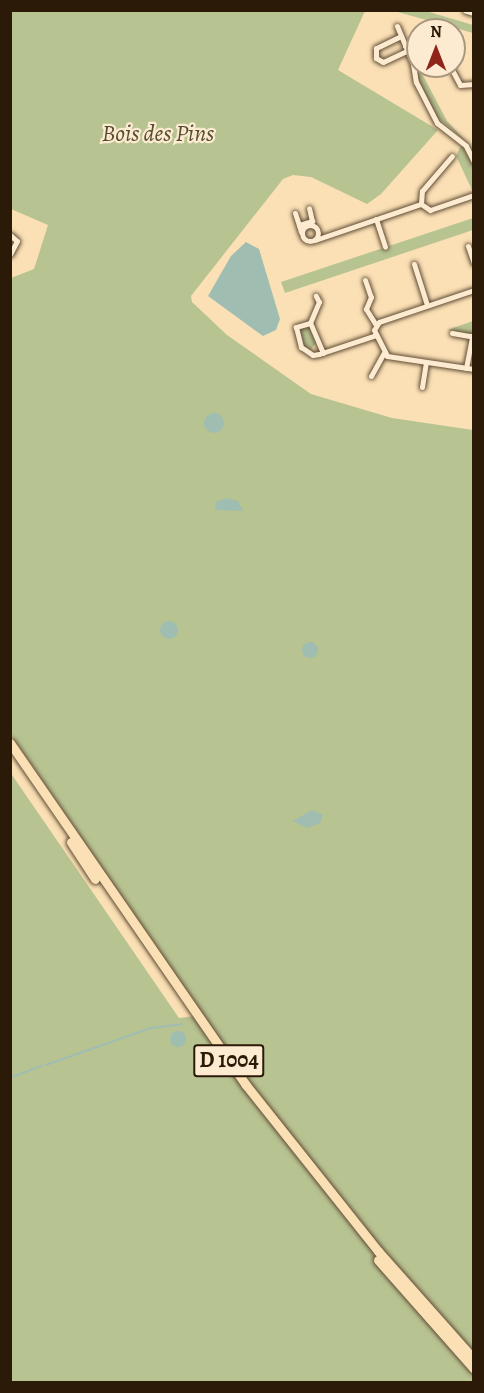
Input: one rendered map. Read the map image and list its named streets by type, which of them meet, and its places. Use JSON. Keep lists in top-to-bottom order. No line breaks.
{"streets":{"highway":["D 1004"]},"parks":["Bois des Pins"],"north":"top"}
